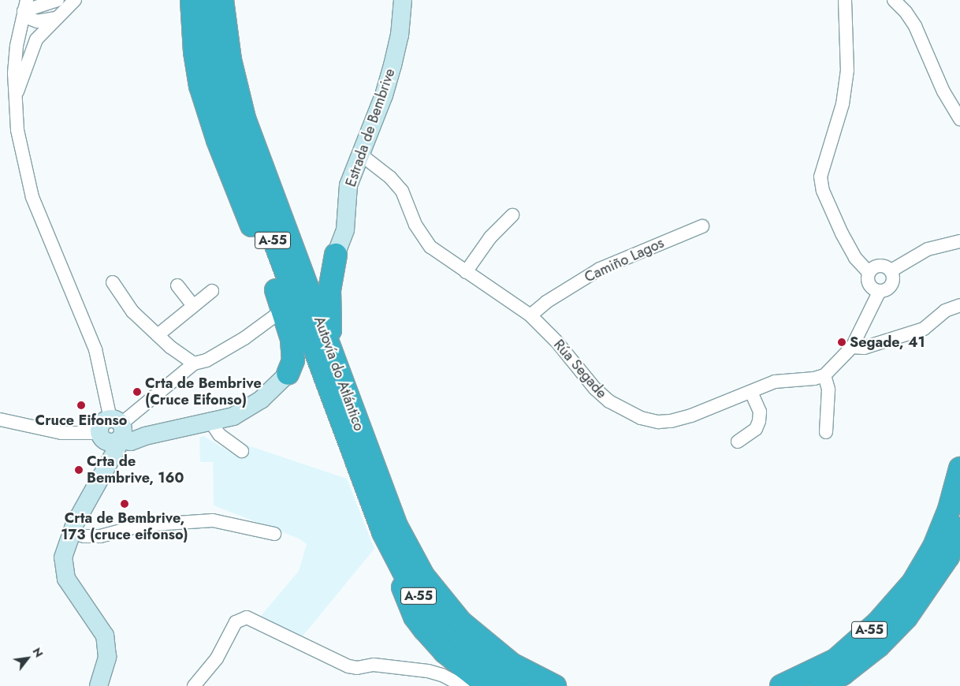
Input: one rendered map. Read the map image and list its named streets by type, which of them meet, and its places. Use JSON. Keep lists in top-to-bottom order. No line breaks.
{"streets":{"highway":["A-55","Autovía do Atlántico"],"street":["Estrada de Bembrive","Camiño Lagos","Rúa Segade"]},"crossings":[["Estrada de Bembrive","Rúa Segade"],["Camiño Lagos","Rúa Segade"]],"places":["Segade, 41","Crta de Bembrive (Cruce Eifonso)","Cruce Eifonso","Crta de Bembrive, 160","Crta de Bembrive, 173 (cruce eifonso)"],"north":"top right"}
